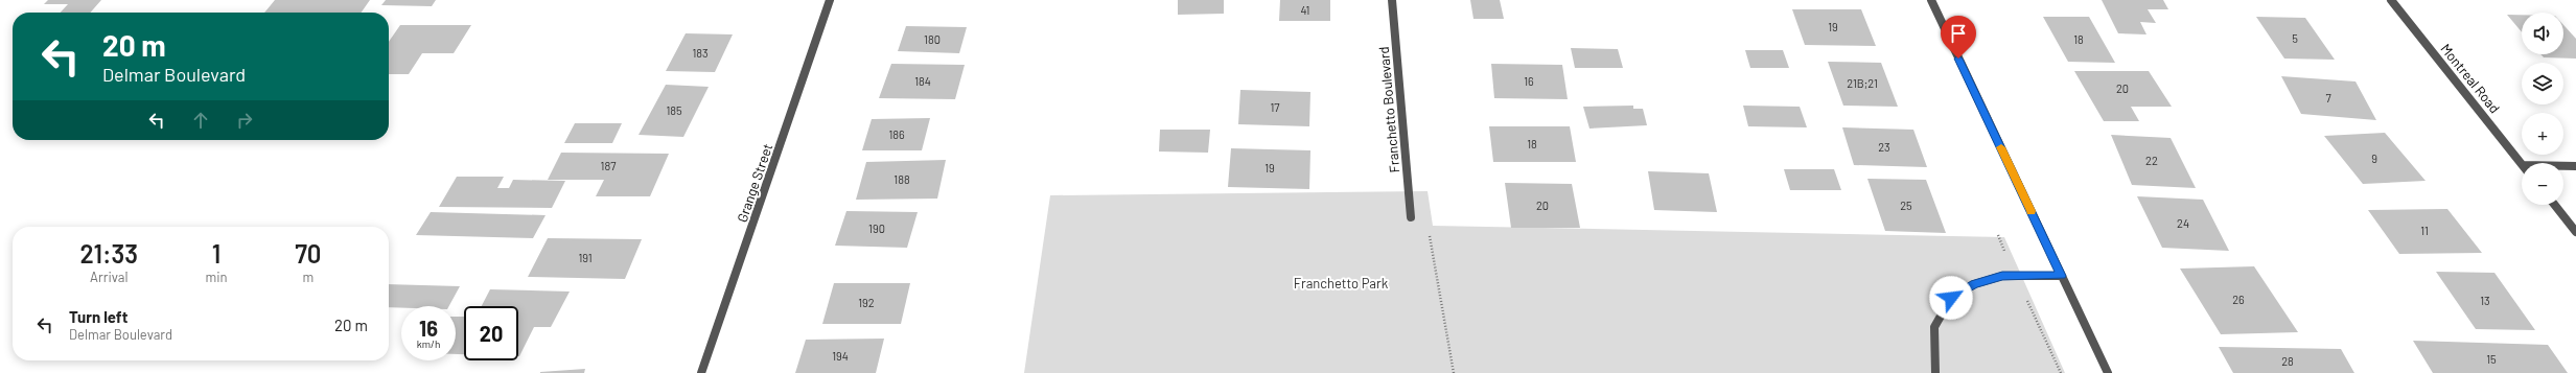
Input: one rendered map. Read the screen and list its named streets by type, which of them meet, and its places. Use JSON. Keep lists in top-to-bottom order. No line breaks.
{"streets":{"street":["Montreal Road","Franchetto Boulevard","Grange Street"]},"parks":["Franchetto Park"],"house_numbers":["41","19","5","180","18","183","184","16","21B;21","20","7","17","185","186","18","23","9","22","187","19","188","20","25","24","190","11","191","26","13","192","194","15","28"],"page":{"map_buttons":["+","−"],"turn":["20 m","Delmar Boulevard"],"eta":["21:33","Arrival","1","min","70","m"],"list":[{"name":"Turn left","note":"Delmar Boulevard","value":"20 m"}],"speed":"16 km/h","limit":"20"}}
